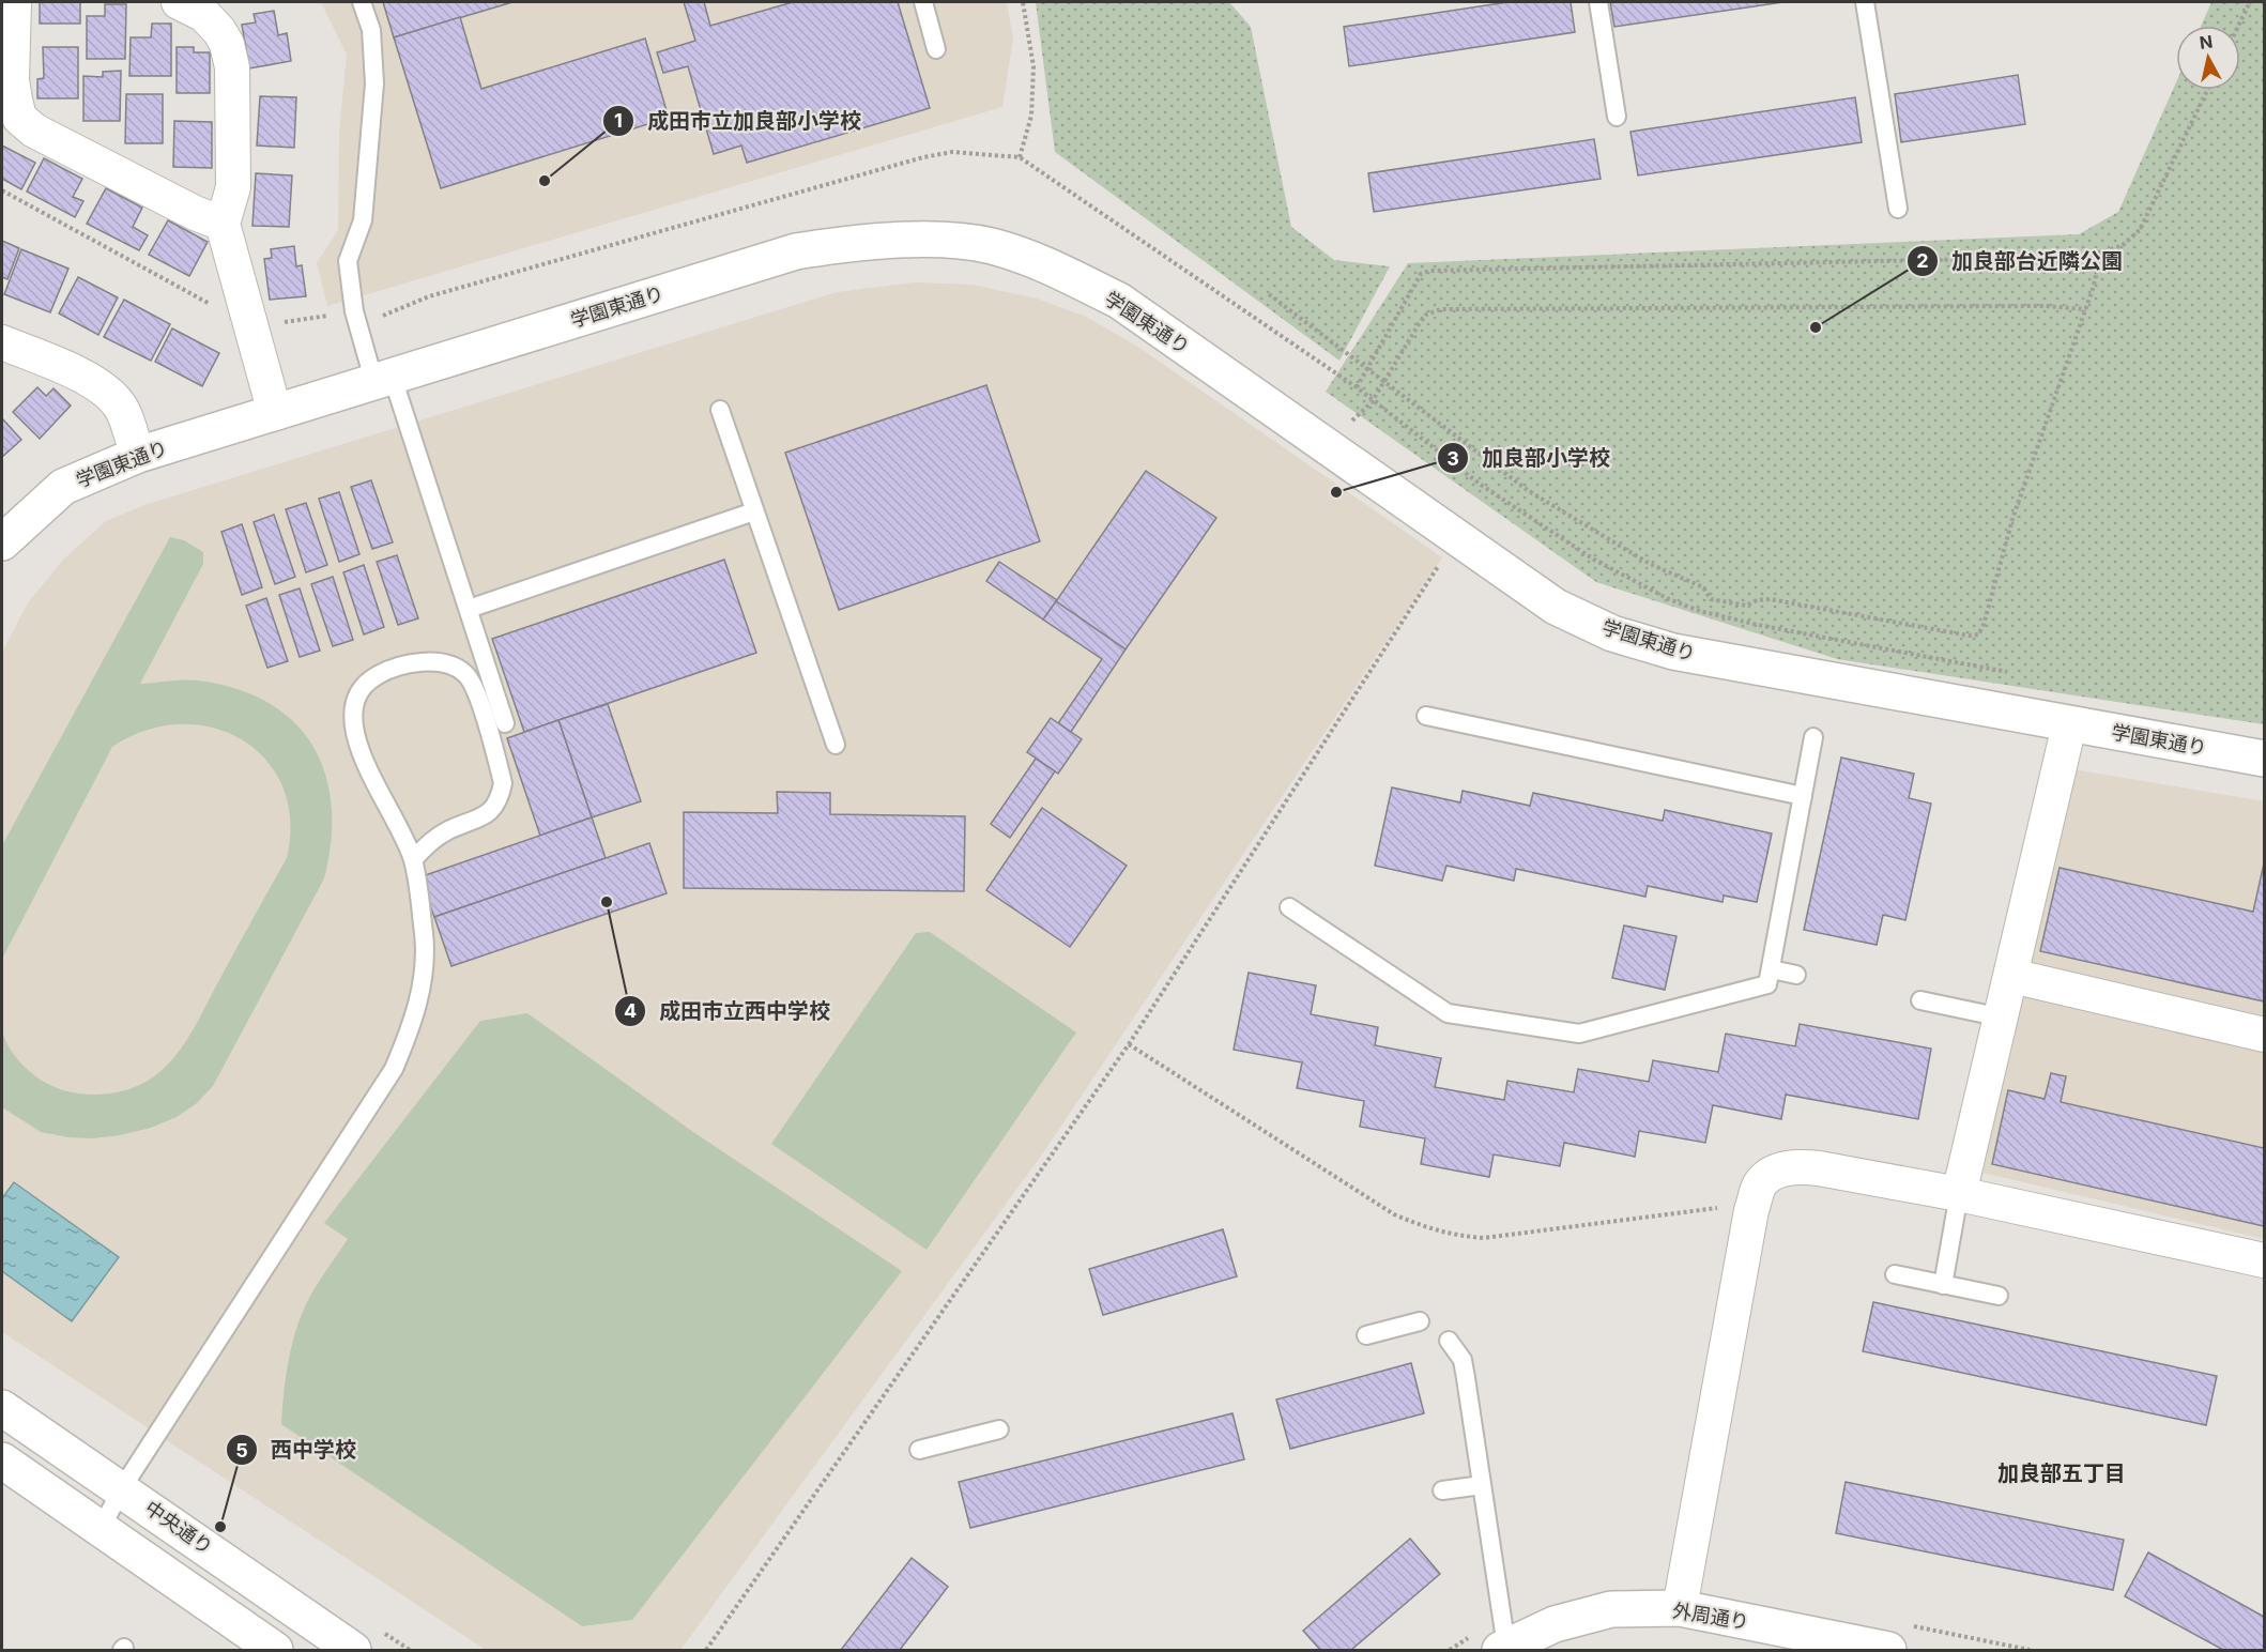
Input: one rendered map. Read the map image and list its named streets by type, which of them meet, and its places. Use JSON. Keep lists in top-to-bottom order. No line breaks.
{"streets":{"street":["学園東通り","中央通り","外周通り"]},"districts":["加良部五丁目"],"places":["成田市立加良部小学校","加良部台近隣公園","加良部小学校","成田市立西中学校","西中学校"],"north":"top"}
